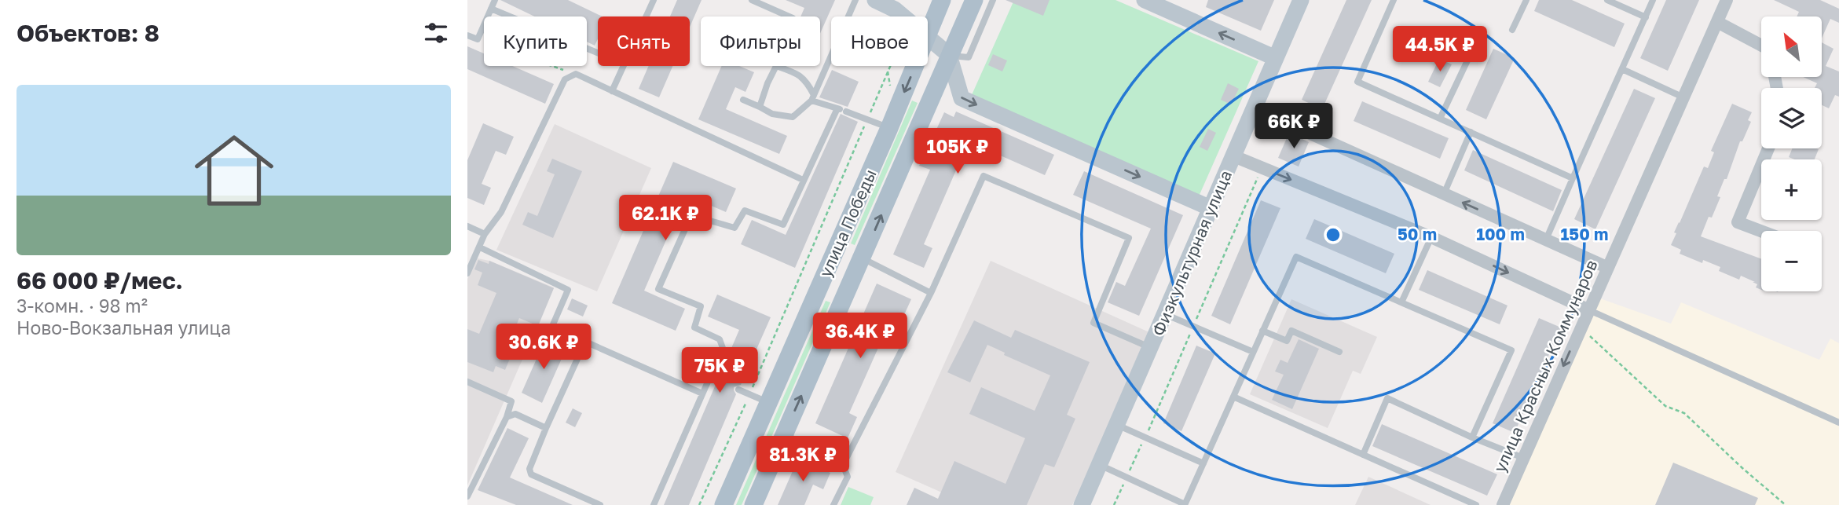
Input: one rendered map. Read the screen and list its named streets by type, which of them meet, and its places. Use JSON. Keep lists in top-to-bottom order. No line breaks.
{"streets":{"main road":["улица Победы"],"street":["Физкультурная улица","улица Красных Коммунаров"]},"north":"top left","page":{"heading":"Объектов: 8","map_buttons":["+","−"],"chip":["Купить","Снять","Фильтры","Новое"],"price":["44.5K ₽","66K ₽","105K ₽","62.1K ₽","36.4K ₽","30.6K ₽","75K ₽","81.3K ₽"],"list":[{"name":"66 000 ₽/мес.","note":"3-комн. · 98 m² · Ново-Вокзальная улица"}]},"rings":["50 m","100 m","150 m"]}
